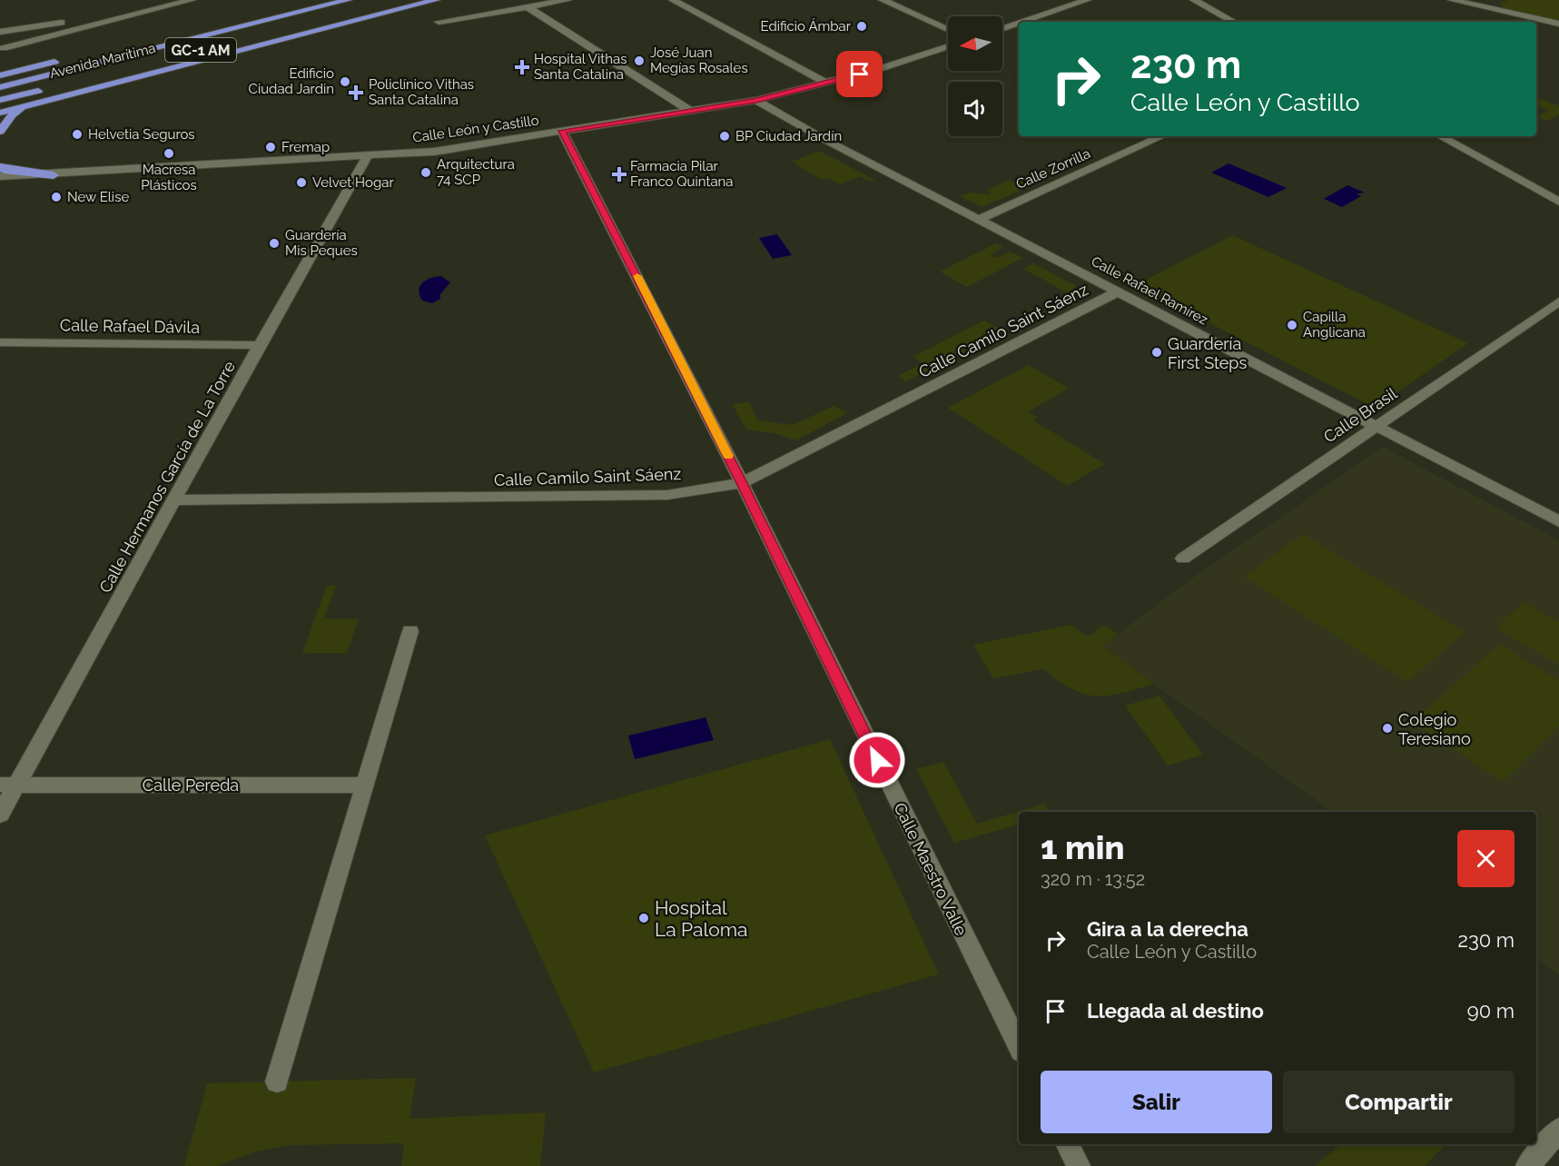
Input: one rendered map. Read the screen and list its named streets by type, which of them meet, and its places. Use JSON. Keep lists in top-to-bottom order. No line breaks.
{"streets":{"highway":["GC-1 AM","Avenida Marítima"],"street":["Calle León y Castillo","Calle Zorrilla","Calle Rafael Ramírez","Calle Rafael Dávila","Calle Camilo Saint Sáenz","Calle Brasil","Calle Hermanos García de La Torre","Calle Pereda","Calle Maestro Valle"]},"crossings":[["Calle León y Castillo","Calle Rafael Ramírez"],["Calle León y Castillo","Calle Hermanos García de La Torre"],["Calle León y Castillo","Calle Maestro Valle"],["Calle Zorrilla","Calle Rafael Ramírez"],["Calle Rafael Ramírez","Calle Camilo Saint Sáenz"],["Calle Rafael Ramírez","Calle Brasil"],["Calle Rafael Dávila","Calle Hermanos García de La Torre"],["Calle Camilo Saint Sáenz","Calle Hermanos García de La Torre"],["Calle Camilo Saint Sáenz","Calle Maestro Valle"],["Calle Hermanos García de La Torre","Calle Pereda"]],"places":{"other":["Edificio Ámbar","José Juan Megías Rosales","Edificio Ciudad Jardin","Helvetia Seguros","BP Ciudad Jardín","Fremap","Macresa Plásticos","Arquitectura 74 SCP","Velvet Hogar","New Elise","Guardería Mis Peques","Capilla Anglicana","Guardería First Steps","Colegio Teresiano","Hospital La Paloma"],"health":["Hospital Vithas Santa Catalina","Policlínico Vithas Santa Catalina","Farmacia Pilar Franco Quintana"]},"north":"left","page":{"turn":["230 m","Calle León y Castillo"],"heading":["1 min","320 m · 13:52"],"list":[{"name":"Gira a la derecha","note":"Calle León y Castillo","value":"230 m"},{"name":"Llegada al destino","value":"90 m"}],"buttons":["Salir","Compartir"]}}
